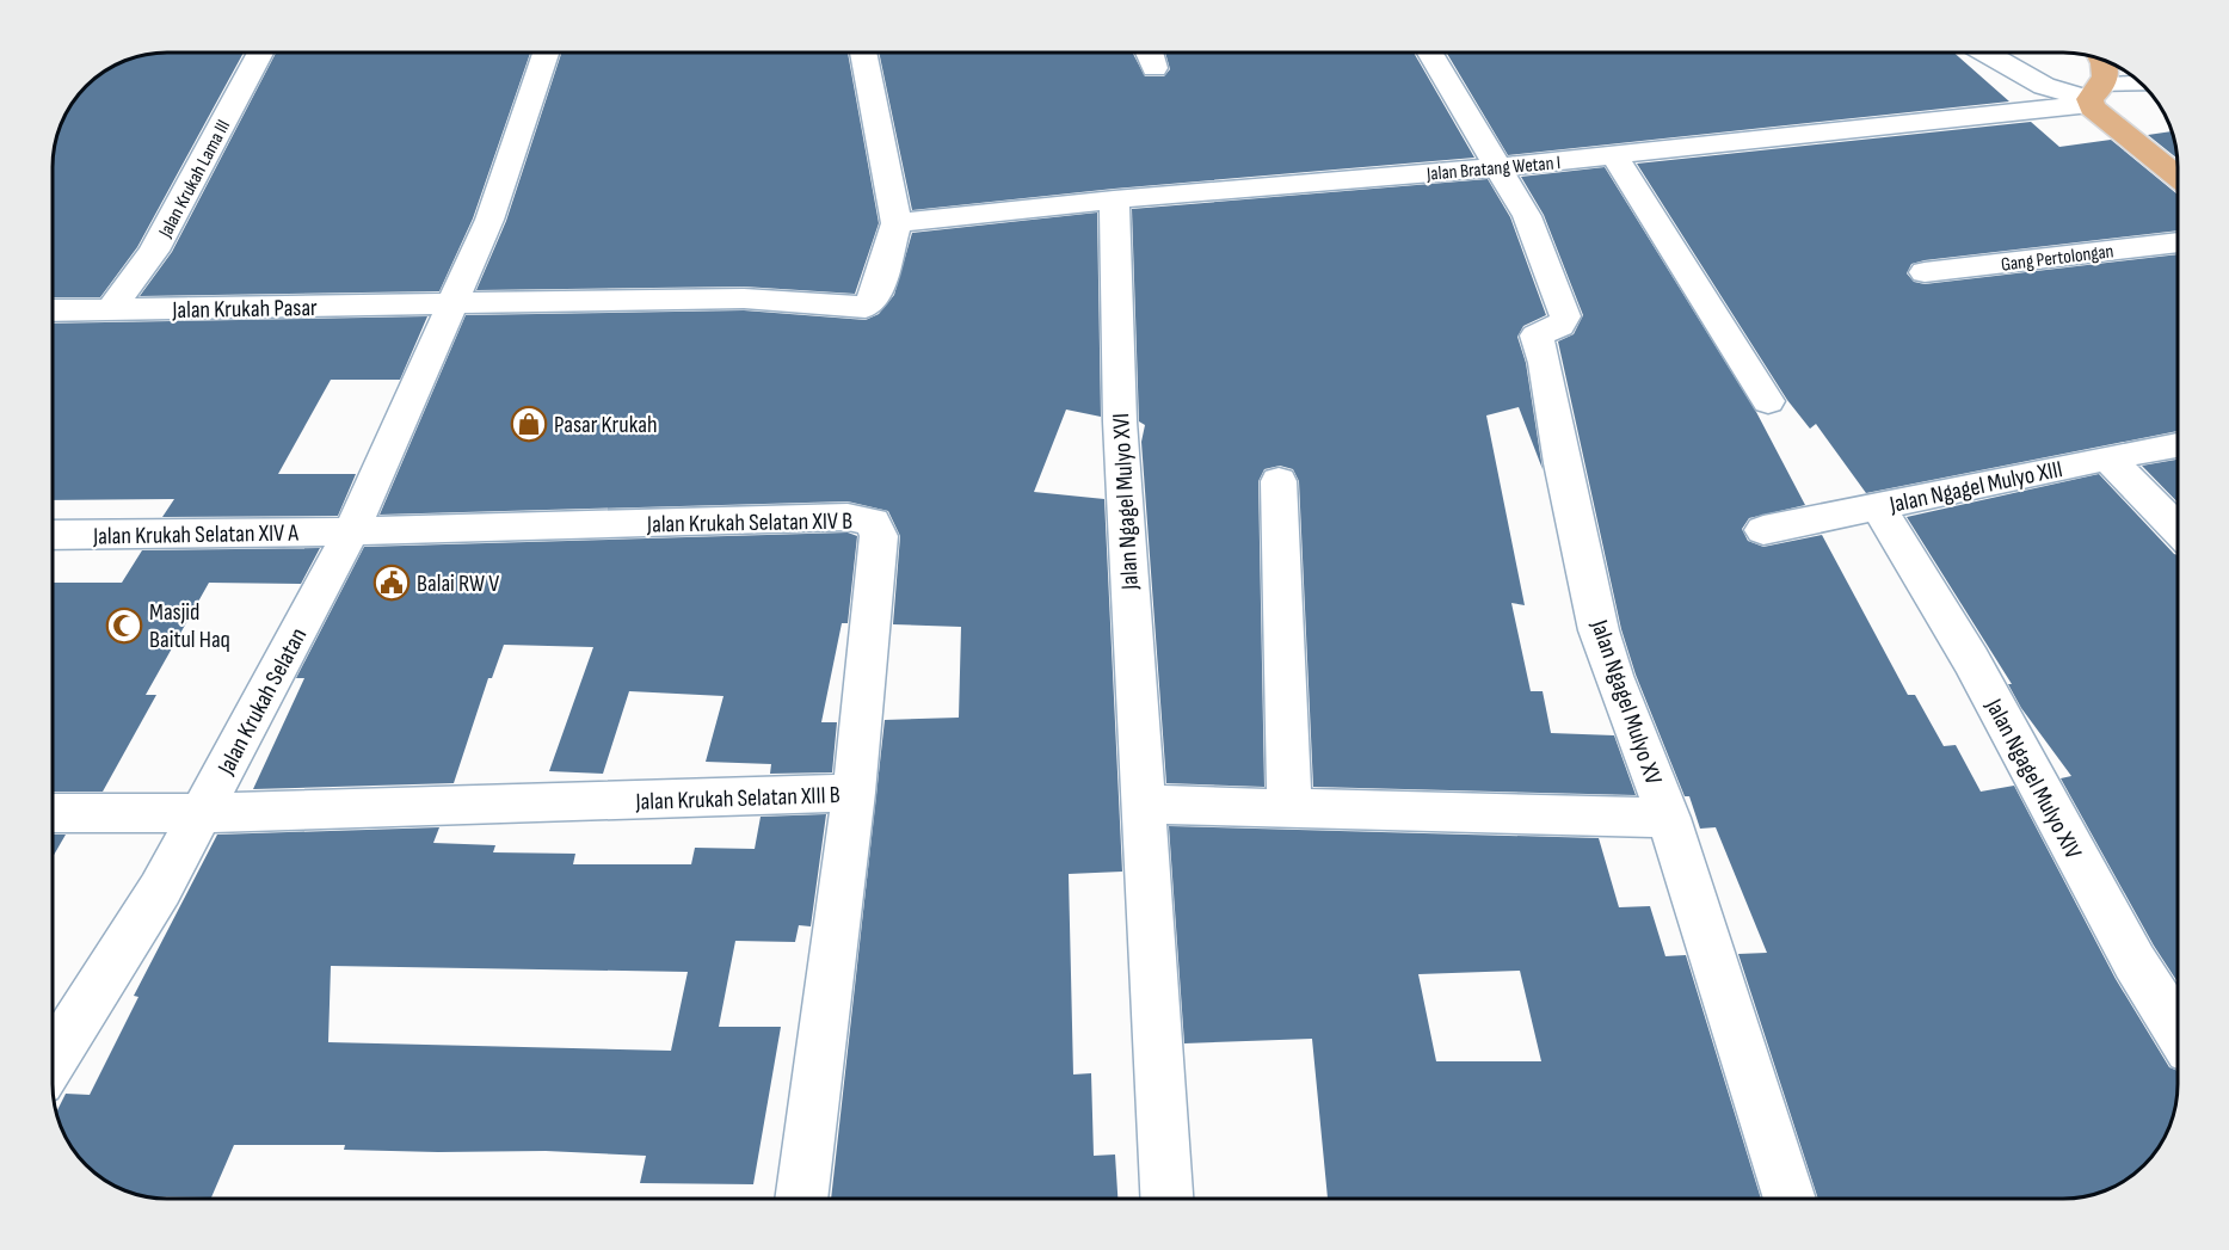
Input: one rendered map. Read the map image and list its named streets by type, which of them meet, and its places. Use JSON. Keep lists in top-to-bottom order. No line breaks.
{"streets":{"street":["Jalan Bratang Wetan I","Jalan Krukah Lama III","Gang Pertolongan","Jalan Krukah Pasar","Jalan Ngagel Mulyo XIII","Jalan Ngagel Mulyo XVI","Jalan Krukah Selatan XIV B","Jalan Krukah Selatan XIV A","Jalan Krukah Selatan","Jalan Ngagel Mulyo XV","Jalan Ngagel Mulyo XIV","Jalan Krukah Selatan XIII B"]},"crossings":[["Jalan Bratang Wetan I","Jalan Krukah Pasar"],["Jalan Bratang Wetan I","Jalan Ngagel Mulyo XVI"],["Jalan Bratang Wetan I","Jalan Ngagel Mulyo XV"],["Jalan Krukah Lama III","Jalan Krukah Pasar"],["Jalan Krukah Pasar","Jalan Krukah Selatan"],["Jalan Ngagel Mulyo XIII","Jalan Ngagel Mulyo XIV"],["Jalan Krukah Selatan XIV B","Jalan Krukah Selatan XIV A"],["Jalan Krukah Selatan XIV B","Jalan Krukah Selatan"],["Jalan Krukah Selatan XIV B","Jalan Krukah Selatan XIII B"],["Jalan Krukah Selatan XIV A","Jalan Krukah Selatan"],["Jalan Krukah Selatan","Jalan Krukah Selatan XIII B"]],"places":{"shop":["Pasar Krukah"],"public building":["Balai RW V"],"mosque":["Masjid Baitul Haq"]}}
